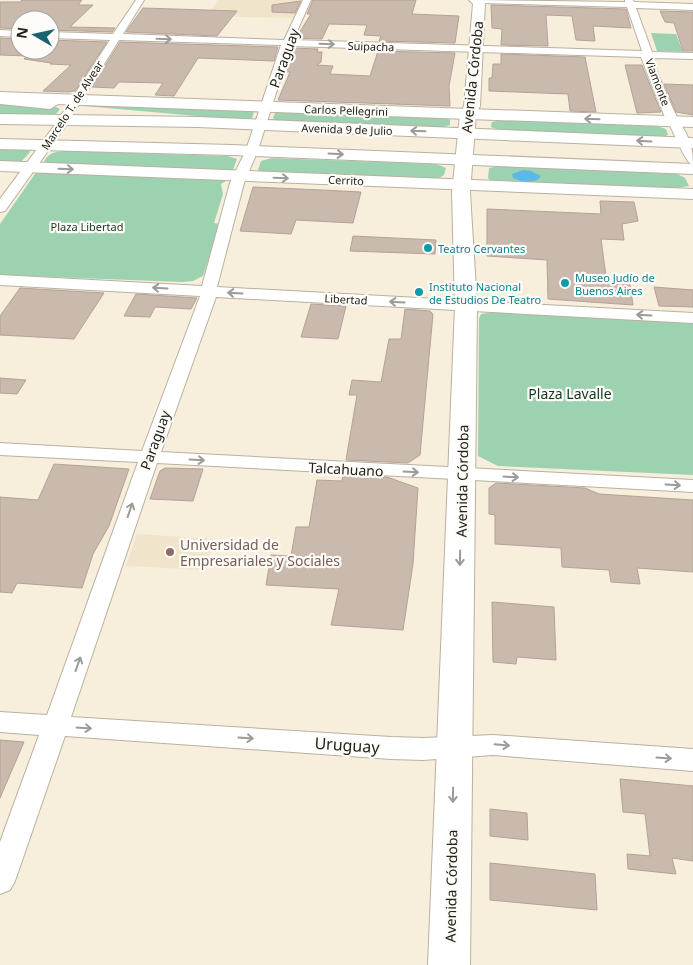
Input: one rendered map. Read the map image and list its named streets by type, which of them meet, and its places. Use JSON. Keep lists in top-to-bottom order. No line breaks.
{"streets":{"main road":["Avenida Córdoba","Carlos Pellegrini","Avenida 9 de Julio","Cerrito"],"street":["Suipacha","Paraguay","Viamonte","Marcelo T. de Alvear","Libertad","Talcahuano","Uruguay"]},"crossings":[["Suipacha","Paraguay"],["Suipacha","Avenida Córdoba"],["Suipacha","Viamonte"],["Suipacha","Marcelo T. de Alvear"],["Paraguay","Carlos Pellegrini"],["Paraguay","Avenida 9 de Julio"],["Paraguay","Cerrito"],["Paraguay","Libertad"],["Paraguay","Talcahuano"],["Paraguay","Uruguay"],["Avenida Córdoba","Carlos Pellegrini"],["Avenida Córdoba","Avenida 9 de Julio"],["Avenida Córdoba","Cerrito"],["Avenida Córdoba","Libertad"],["Avenida Córdoba","Talcahuano"],["Avenida Córdoba","Uruguay"],["Viamonte","Carlos Pellegrini"],["Viamonte","Avenida 9 de Julio"],["Marcelo T. de Alvear","Carlos Pellegrini"],["Marcelo T. de Alvear","Avenida 9 de Julio"],["Marcelo T. de Alvear","Cerrito"]],"one_way":["Suipacha","Avenida Córdoba","Libertad","Talcahuano","Uruguay"],"parks":["Plaza Libertad","Plaza Lavalle"],"places":["Teatro Cervantes","Museo Judío de Buenos Aires","Instituto Nacional de Estudios De Teatro","Universidad de Empresariales y Sociales"],"north":"left"}
